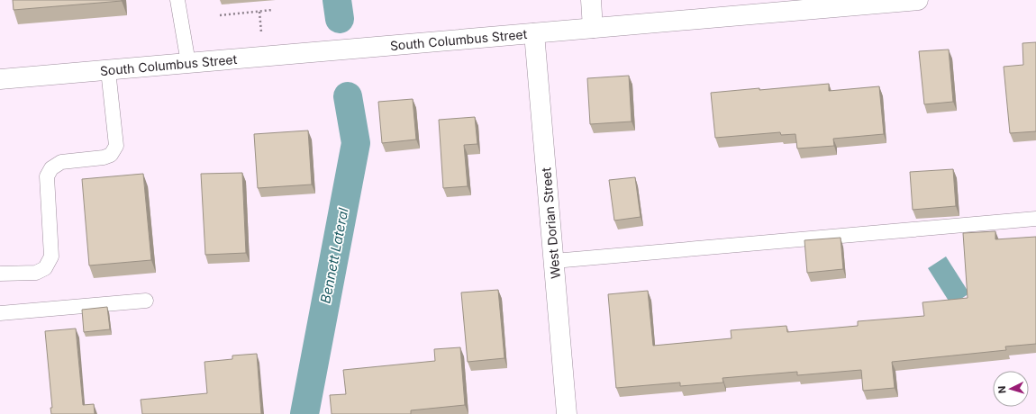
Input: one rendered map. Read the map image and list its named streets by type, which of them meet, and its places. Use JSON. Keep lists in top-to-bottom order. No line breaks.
{"streets":{"street":["South Columbus Street","West Dorian Street"]},"crossings":[["South Columbus Street","West Dorian Street"]],"water":["Bennett Lateral"],"north":"left"}
